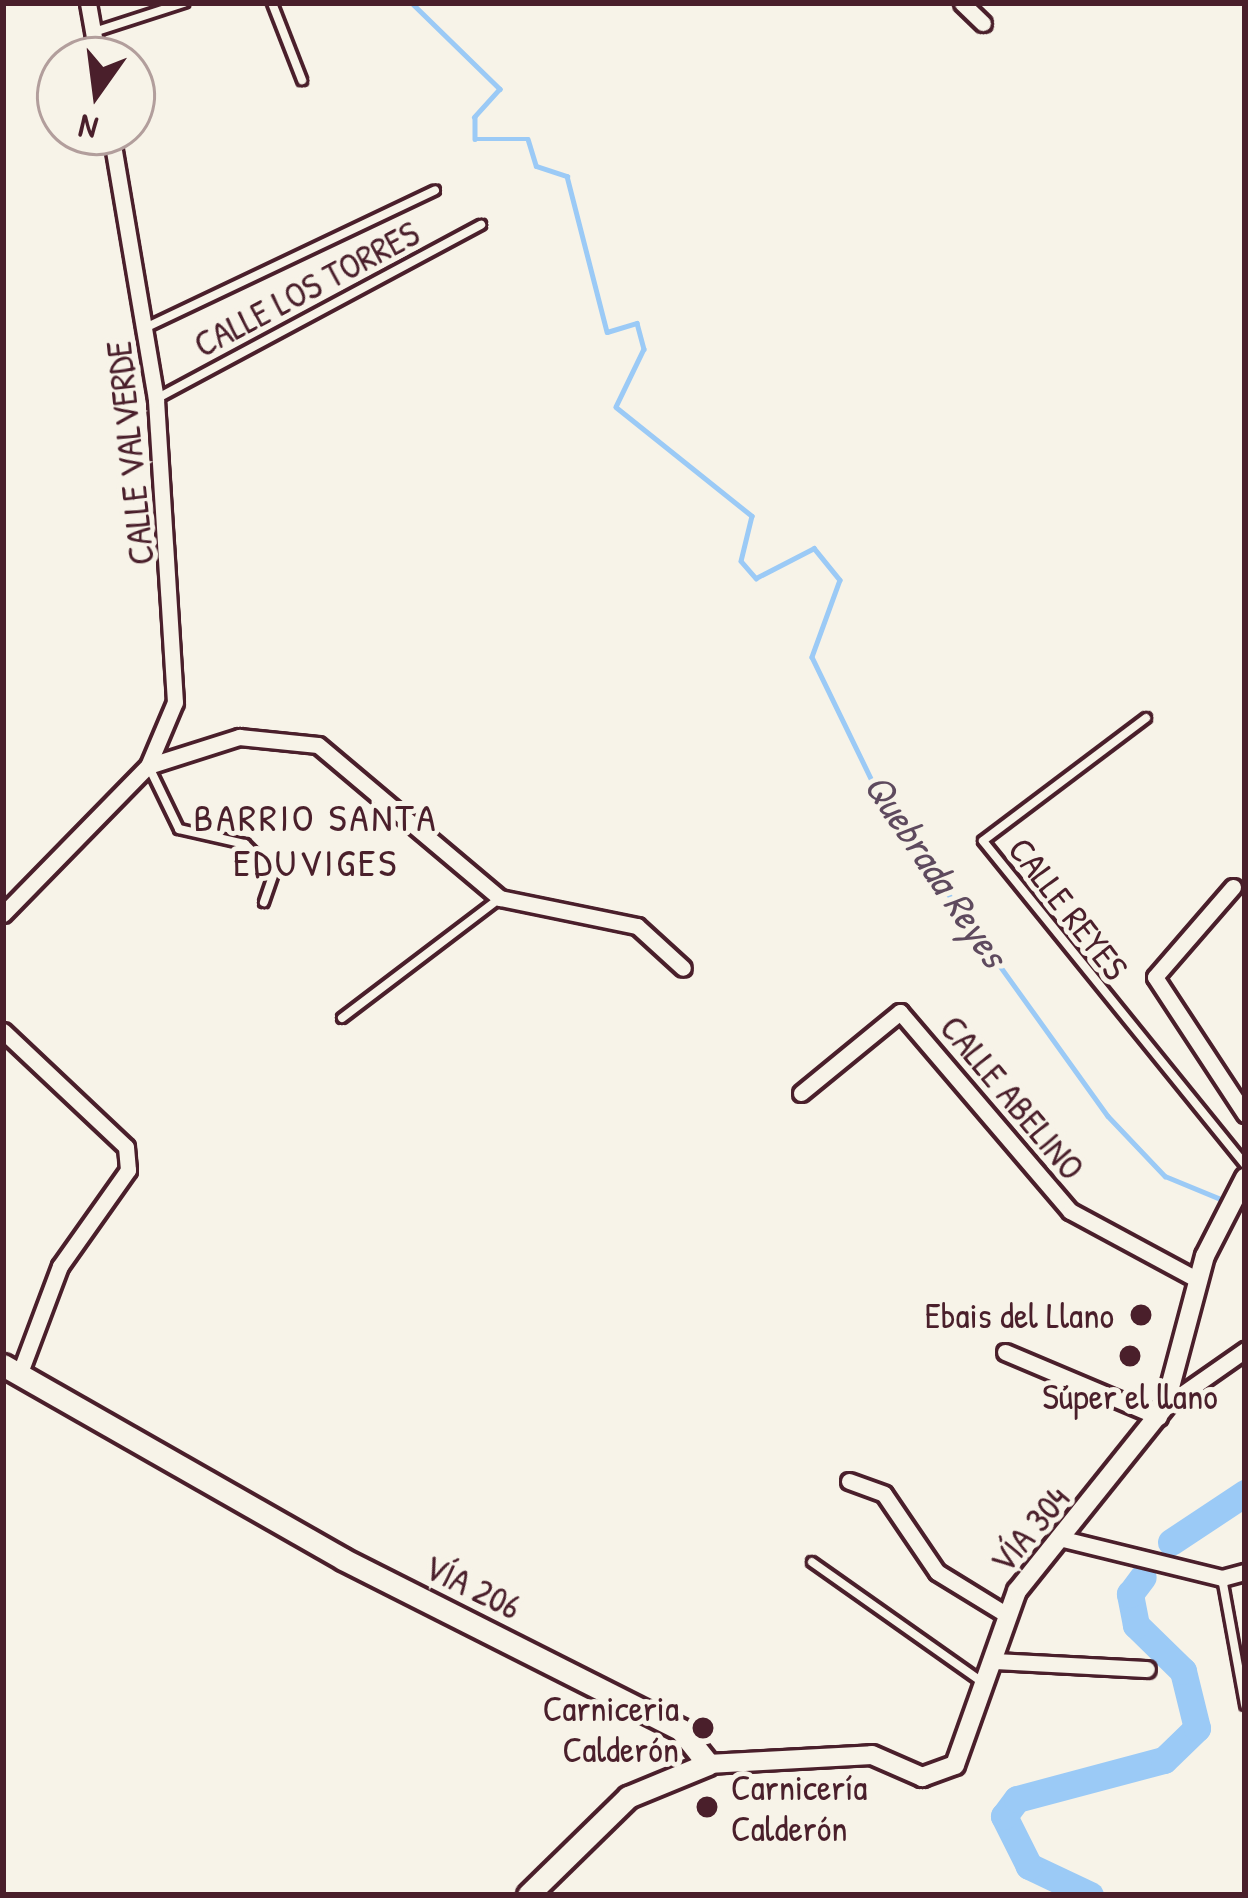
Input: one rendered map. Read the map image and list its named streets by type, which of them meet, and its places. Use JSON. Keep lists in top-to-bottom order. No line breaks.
{"streets":{"main road":["VÍA 206"],"street":["CALLE VALVERDE","CALLE ABELINO","VÍA 304"],"lane":["CALLE LOS TORRES","CALLE REYES"]},"crossings":[["CALLE LOS TORRES","CALLE VALVERDE"],["CALLE ABELINO","VÍA 304"],["VÍA 304","VÍA 206"]],"districts":["BARRIO SANTA EDUVIGES"],"water":["Quebrada Reyes"],"places":["Ebais del Llano","Súper el llano","Carniceria Calderón","Carnicería Calderón"],"north":"bottom"}
